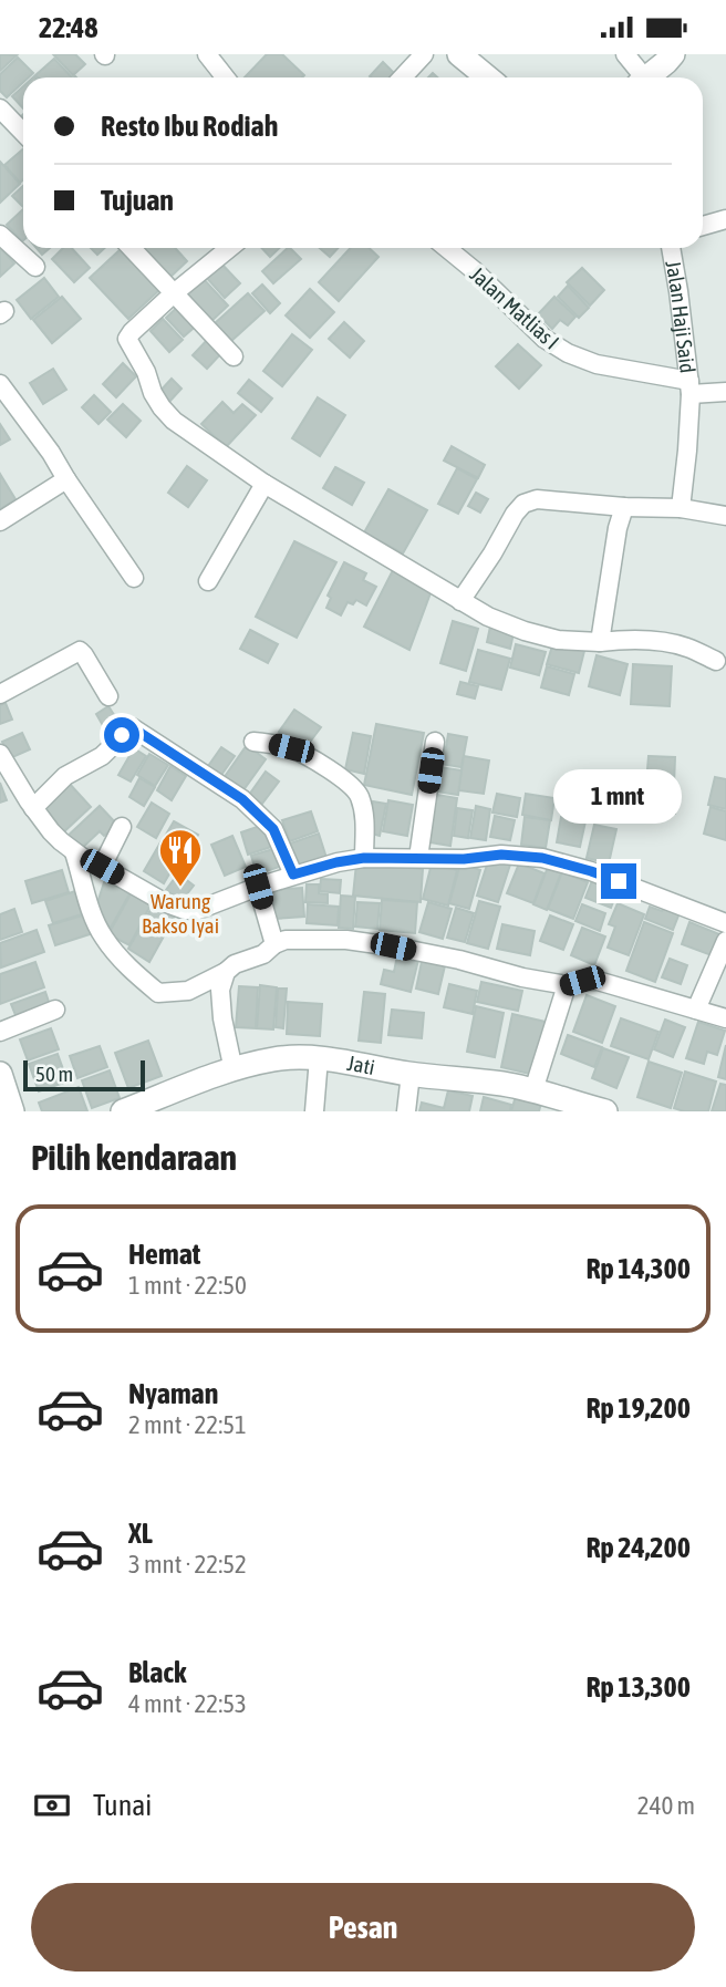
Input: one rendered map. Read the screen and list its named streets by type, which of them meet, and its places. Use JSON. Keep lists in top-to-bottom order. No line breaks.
{"streets":{"street":["Jalan Matlias I","Jalan Haji Said","Jati"]},"crossings":[["Jalan Matlias I","Jalan Haji Said"]],"places":{"restaurant":["Warung Bakso Iyai"]},"scale_bar":"50 m","page":{"status":"22:48","banner":["Resto Ibu Rodiah","Tujuan"],"bubble":"1 mnt","scale":"50 m","heading":"Pilih kendaraan","list":[{"name":"Hemat","note":"1 mnt · 22:50","value":"Rp 14,300"},{"name":"Nyaman","note":"2 mnt · 22:51","value":"Rp 19,200"},{"name":"XL","note":"3 mnt · 22:52","value":"Rp 24,200"},{"name":"Black","note":"4 mnt · 22:53","value":"Rp 13,300"}],"pay":["Tunai","240 m"],"buttons":"Pesan"}}
